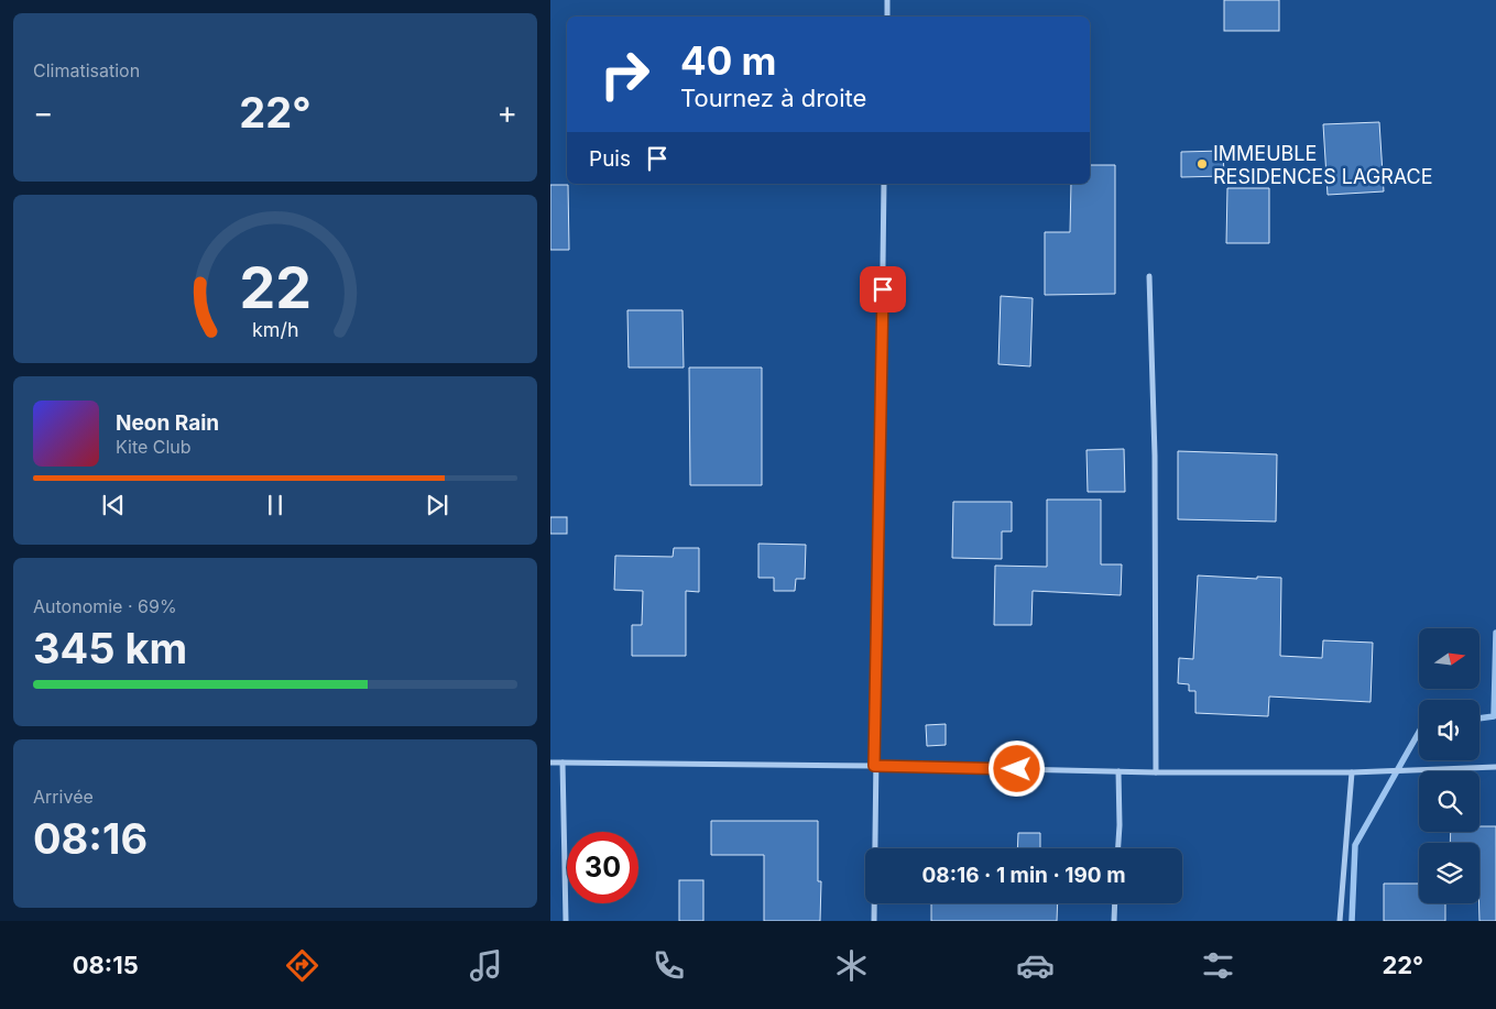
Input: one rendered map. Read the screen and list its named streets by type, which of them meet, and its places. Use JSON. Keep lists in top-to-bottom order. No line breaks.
{"places":["IMMEUBLE RESIDENCES LAGRACE"],"north":"right","page":{"tile":["Climatisation",["Autonomie · 69%","345 km"],["Arrivée","08:16"]],"turn":["40 m","Tournez à droite"],"heat":["−","22°","+"],"then":"Puis","song":["Neon Rain","Kite Club"],"limit":"30","trip":"08:16 · 1 min · 190 m","tabs":["08:15","22°"],"gauge":["22","km/h"]}}
